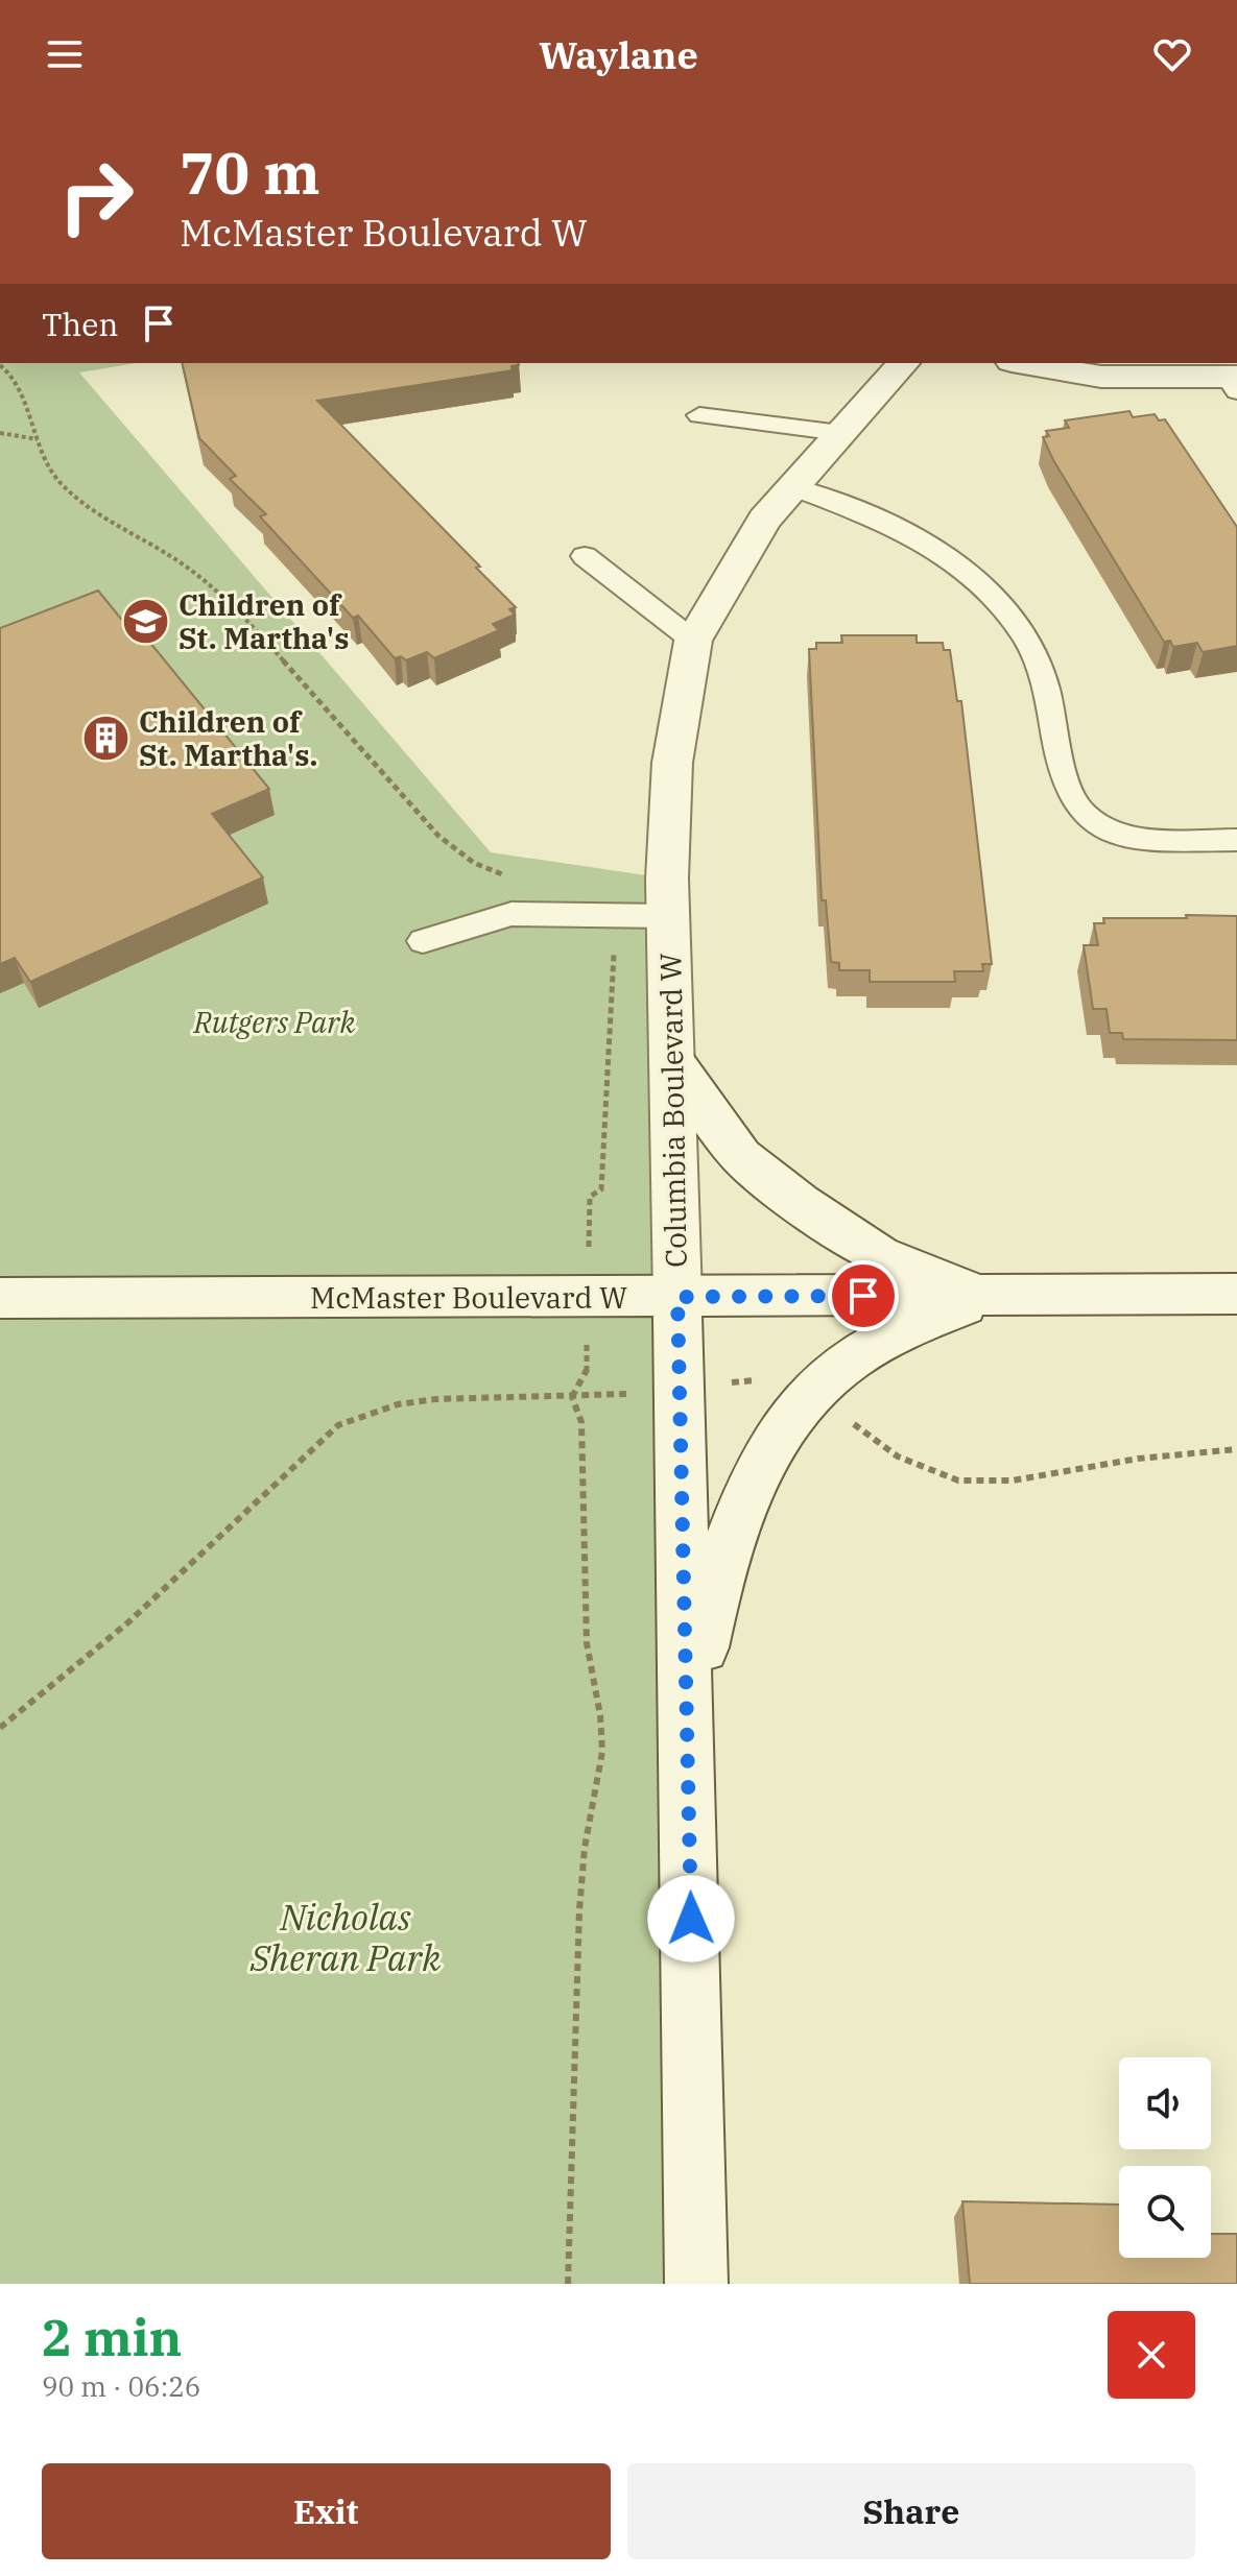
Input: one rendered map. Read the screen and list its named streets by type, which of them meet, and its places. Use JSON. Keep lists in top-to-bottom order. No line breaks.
{"streets":{"street":["Columbia Boulevard W","McMaster Boulevard W"]},"crossings":[["Columbia Boulevard W","McMaster Boulevard W"]],"parks":["Rutgers Park","Nicholas Sheran Park"],"places":{"school or university":["Children of St. Martha's"],"building":["Children of St. Martha's."]},"page":{"header":"Waylane","turn":["70 m","McMaster Boulevard W"],"then":"Then","heading":["2 min","90 m · 06:26"],"buttons":["Exit","Share"]}}
